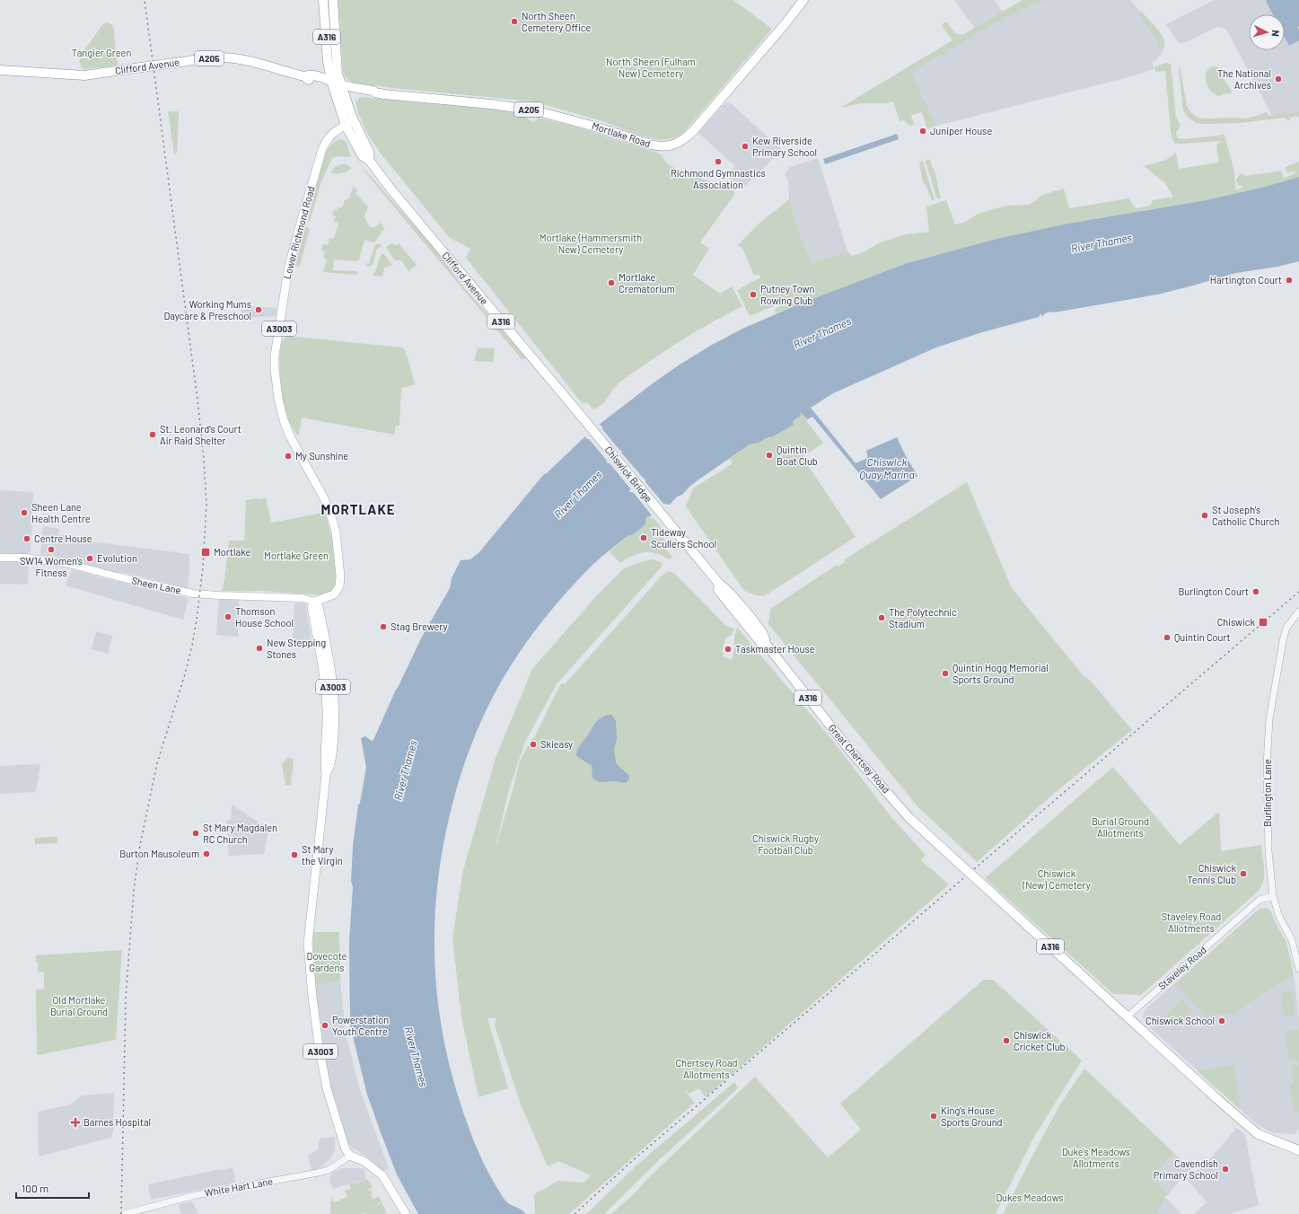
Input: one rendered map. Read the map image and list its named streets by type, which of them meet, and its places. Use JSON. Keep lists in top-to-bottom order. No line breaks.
{"streets":{"highway":["A316","A205","Clifford Avenue","Mortlake Road","Chiswick Bridge","Great Chertsey Road"],"main road":["Lower Richmond Road","A3003","Sheen Lane"],"street":["Burlington Lane","Staveley Road","White Hart Lane"]},"crossings":[["A316","Clifford Avenue"],["A316","Mortlake Road"],["A316","Great Chertsey Road"],["A316","Staveley Road"],["Clifford Avenue","Mortlake Road"],["Clifford Avenue","Lower Richmond Road"],["Clifford Avenue","Chiswick Bridge"],["Lower Richmond Road","A3003"],["Lower Richmond Road","Sheen Lane"],["A3003","Sheen Lane"],["A3003","White Hart Lane"],["Chiswick Bridge","Great Chertsey Road"],["Great Chertsey Road","Staveley Road"],["Burlington Lane","Staveley Road"]],"districts":["MORTLAKE"],"water":["River Thames","Chiswick Quay Marina"],"parks":["Tangier Green","North Sheen (Fulham New) Cemetery","Mortlake (Hammersmith New) Cemetery","Mortlake Green","Burial Ground Allotments","Chiswick Rugby Football Club","Chiswick (New) Cemetery","Staveley Road Allotments","Dovecote Gardens","Old Mortlake Burial Ground","Chertsey Road Allotments","Duke's Meadows Allotments","Dukes Meadows"],"places":{"other":["North Sheen Cemetery Office","The National Archives","Juniper House","Kew Riverside Primary School","Richmond Gymnastics Association","Hartington Court","Mortlake Crematorium","Putney Town Rowing Club","Working Mums Daycare & Preschool","St. Leonard's Court Air Raid Shelter","Quintin Boat Club","My Sunshine","Sheen Lane Health Centre","St Joseph's Catholic Church","Tideway Scullers School","Centre House","SW14 Women's Fitness","Evolution","Burlington Court","Thomson House School","The Polytechnic Stadium","Stag Brewery","Quintin Court","New Stepping Stones","Taskmaster House","Quintin Hogg Memorial Sports Ground","Skieasy","St Mary Magdalen RC Church","Burton Mausoleum","St Mary the Virgin","Chiswick Tennis Club","Chiswick School","Powerstation Youth Centre","Chiswick Cricket Club","King's House Sports Ground","Cavendish Primary School"],"transit":["Mortlake","Chiswick"],"health":["Barnes Hospital"]},"scale_bar":"100 m","north":"right"}
